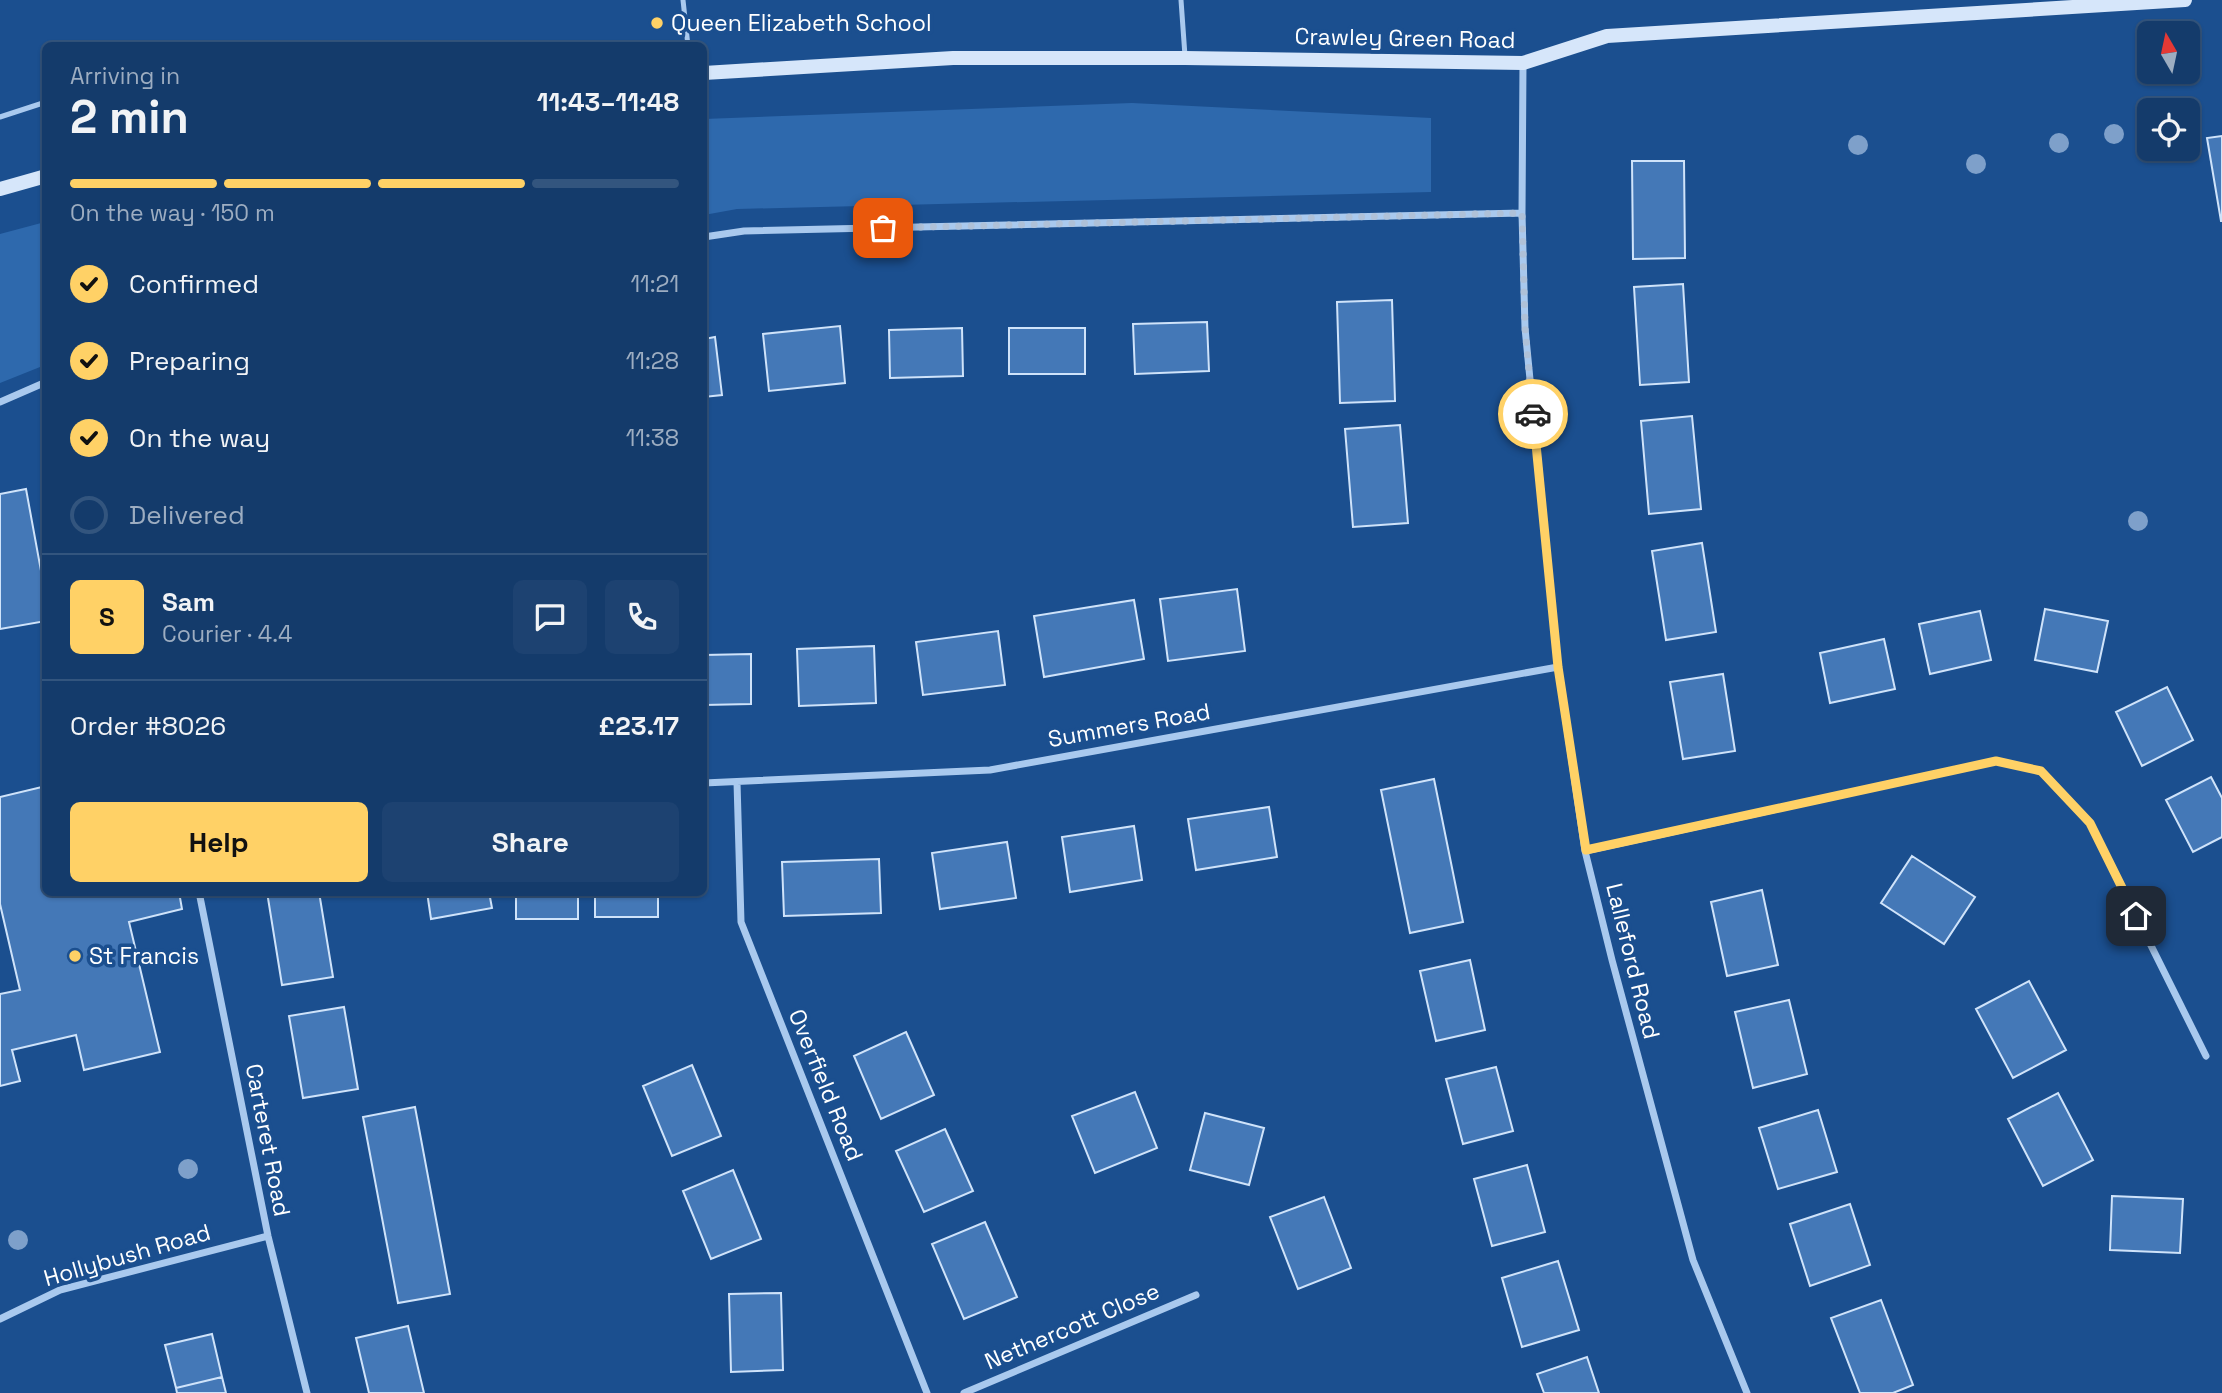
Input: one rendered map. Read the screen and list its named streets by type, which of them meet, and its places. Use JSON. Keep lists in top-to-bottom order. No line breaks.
{"streets":{"street":["Crawley Green Road","Summers Road","Lalleford Road","Overfield Road","Carteret Road","Hollybush Road","Nethercott Close"]},"crossings":[["Crawley Green Road","Lalleford Road"],["Summers Road","Lalleford Road"],["Summers Road","Overfield Road"],["Carteret Road","Hollybush Road"]],"places":["Queen Elizabeth School","St Francis"],"north":"top","page":{"heading":["2 min","Arriving in","11:43–11:48"],"panel":["Sam","Courier · 4.4","Order #8026","£23.17"],"bar":"On the way · 150 m","list":[["Confirmed","11:21"],["Preparing","11:28"],["On the way","11:38"],"Delivered"],"round":"S","buttons":["Help","Share"]}}
